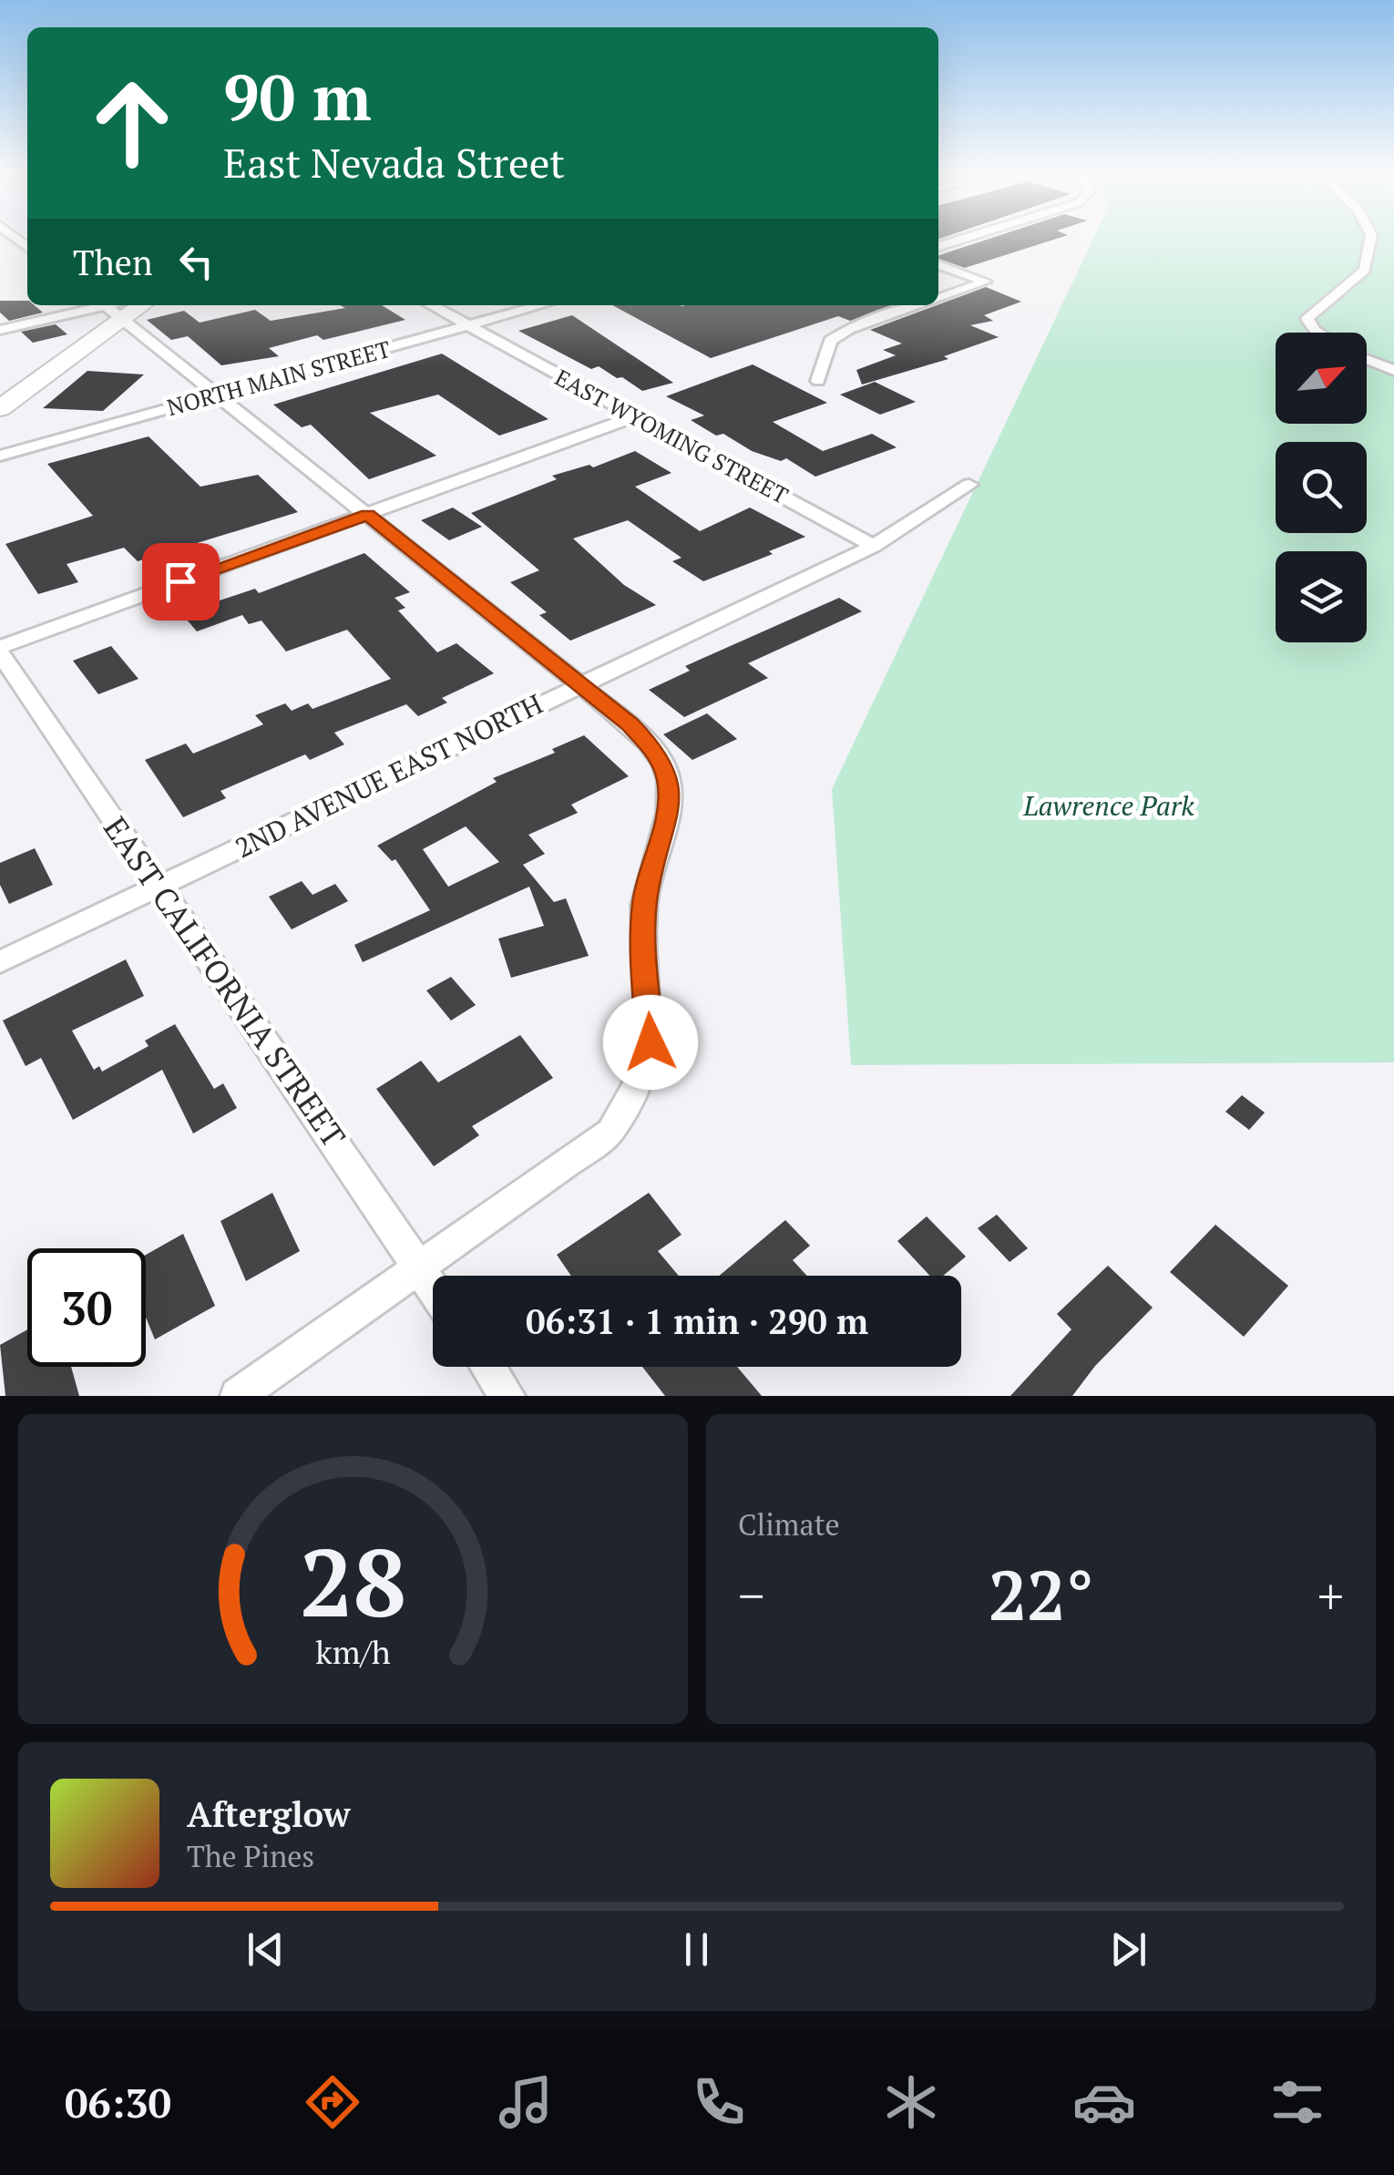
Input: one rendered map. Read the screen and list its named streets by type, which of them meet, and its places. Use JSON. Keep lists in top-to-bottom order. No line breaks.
{"streets":{"street":["NORTH MAIN STREET","EAST WYOMING STREET","2ND AVENUE EAST NORTH","EAST CALIFORNIA STREET"]},"crossings":[["NORTH MAIN STREET","EAST WYOMING STREET"],["EAST WYOMING STREET","2ND AVENUE EAST NORTH"],["2ND AVENUE EAST NORTH","EAST CALIFORNIA STREET"]],"parks":["Lawrence Park"],"north":"top right","page":{"turn":["90 m","East Nevada Street"],"then":"Then","limit":"30","trip":"06:31 · 1 min · 290 m","tile":"Climate","heat":["−","22°","+"],"song":["Afterglow","The Pines"],"tabs":"06:30","gauge":["28","km/h"]}}
